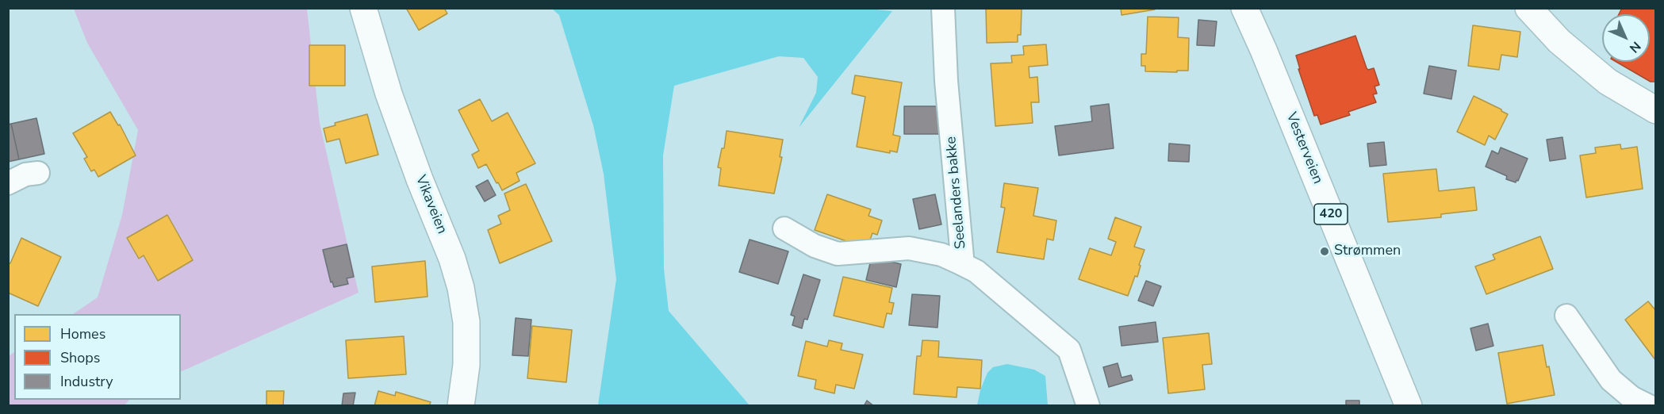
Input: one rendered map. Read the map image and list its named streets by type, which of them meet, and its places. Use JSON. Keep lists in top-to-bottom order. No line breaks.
{"streets":{"main road":["Vesterveien","Vikaveien","420"],"street":["Seelanders bakke"]},"places":["Strømmen"],"legend":["Homes","Shops","Industry"],"north":"bottom right"}
